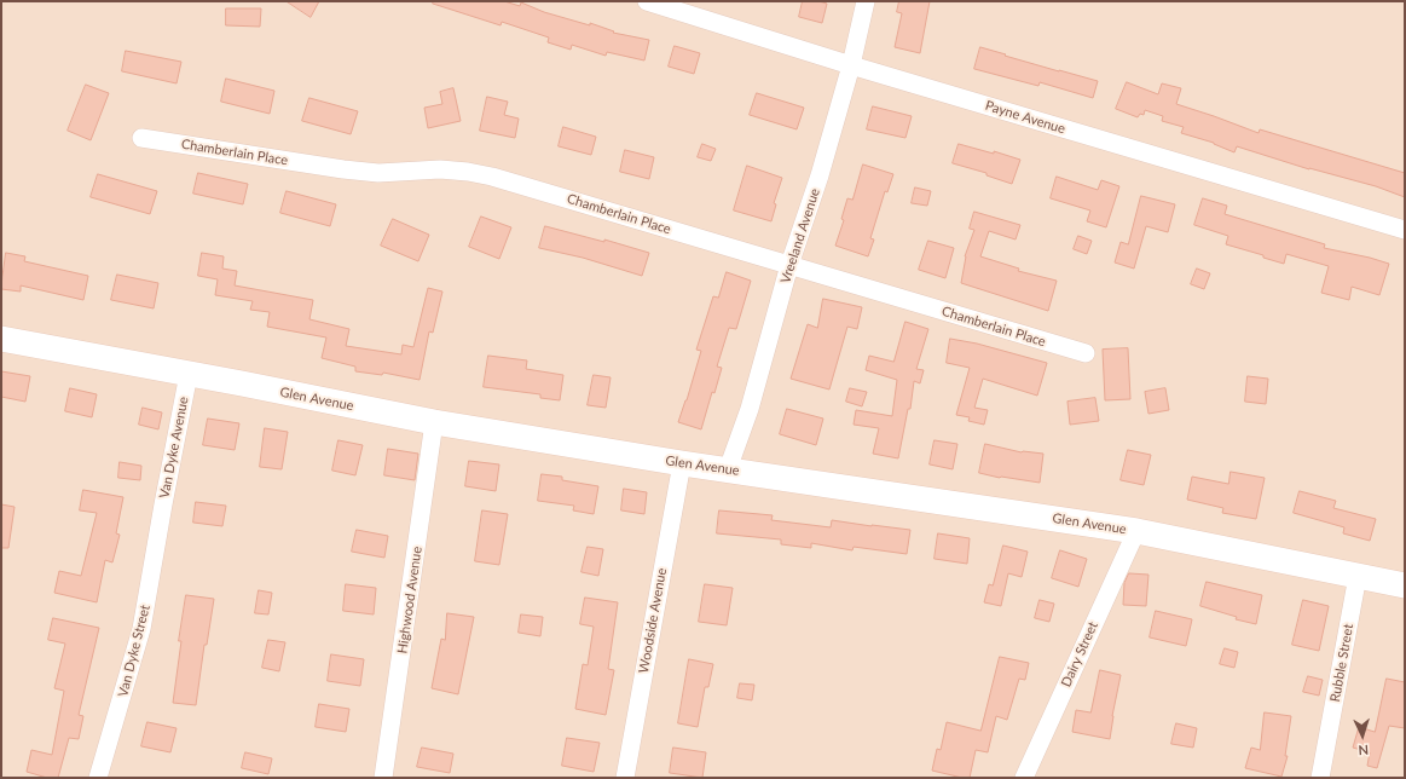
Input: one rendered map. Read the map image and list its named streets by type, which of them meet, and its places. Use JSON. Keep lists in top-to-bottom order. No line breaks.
{"streets":{"street":["Payne Avenue","Chamberlain Place","Vreeland Avenue","Glen Avenue","Van Dyke Avenue","Highwood Avenue","Woodside Avenue","Van Dyke Street","Dairy Street","Rubble Street"]},"crossings":[["Payne Avenue","Vreeland Avenue"],["Chamberlain Place","Vreeland Avenue"],["Vreeland Avenue","Glen Avenue"],["Glen Avenue","Van Dyke Avenue"],["Glen Avenue","Highwood Avenue"],["Glen Avenue","Woodside Avenue"],["Glen Avenue","Dairy Street"],["Glen Avenue","Rubble Street"],["Van Dyke Avenue","Van Dyke Street"]],"north":"bottom"}
